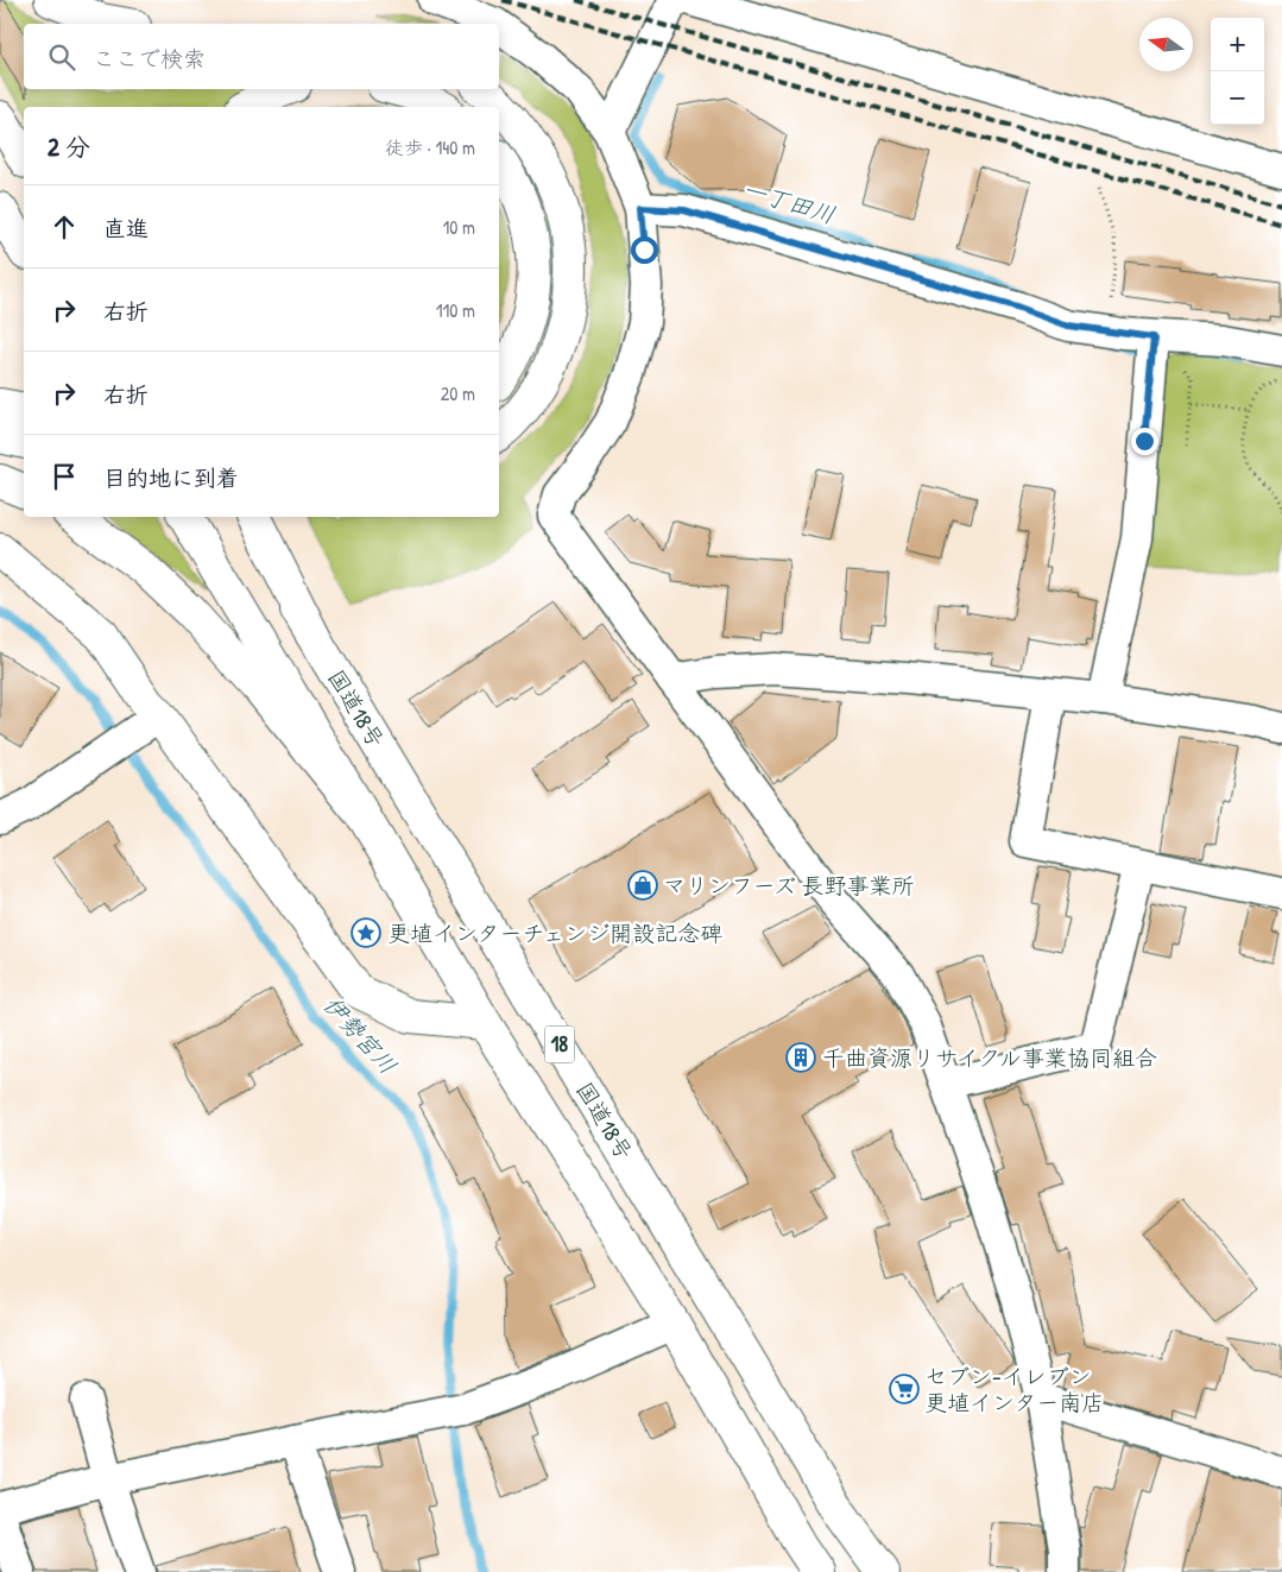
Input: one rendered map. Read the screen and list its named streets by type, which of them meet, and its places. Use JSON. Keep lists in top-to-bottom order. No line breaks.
{"streets":{"main road":["国道18号","18"]},"water":["一丁田川","伊勢宮川"],"places":{"shop":["マリンフーズ 長野事業所"],"place":["更埴インターチェンジ開設記念碑"],"building":["千曲資源リサイクル事業協同組合"],"supermarket":["セブン-イレブン 更埴インター南店"]},"north":"left","page":{"map_buttons":["+","−"],"search":"ここで検索","heading":["2 分","徒歩 · 140 m"],"list":[["直進","10 m"],["右折","110 m"],["右折","20 m"],"目的地に到着"]}}
